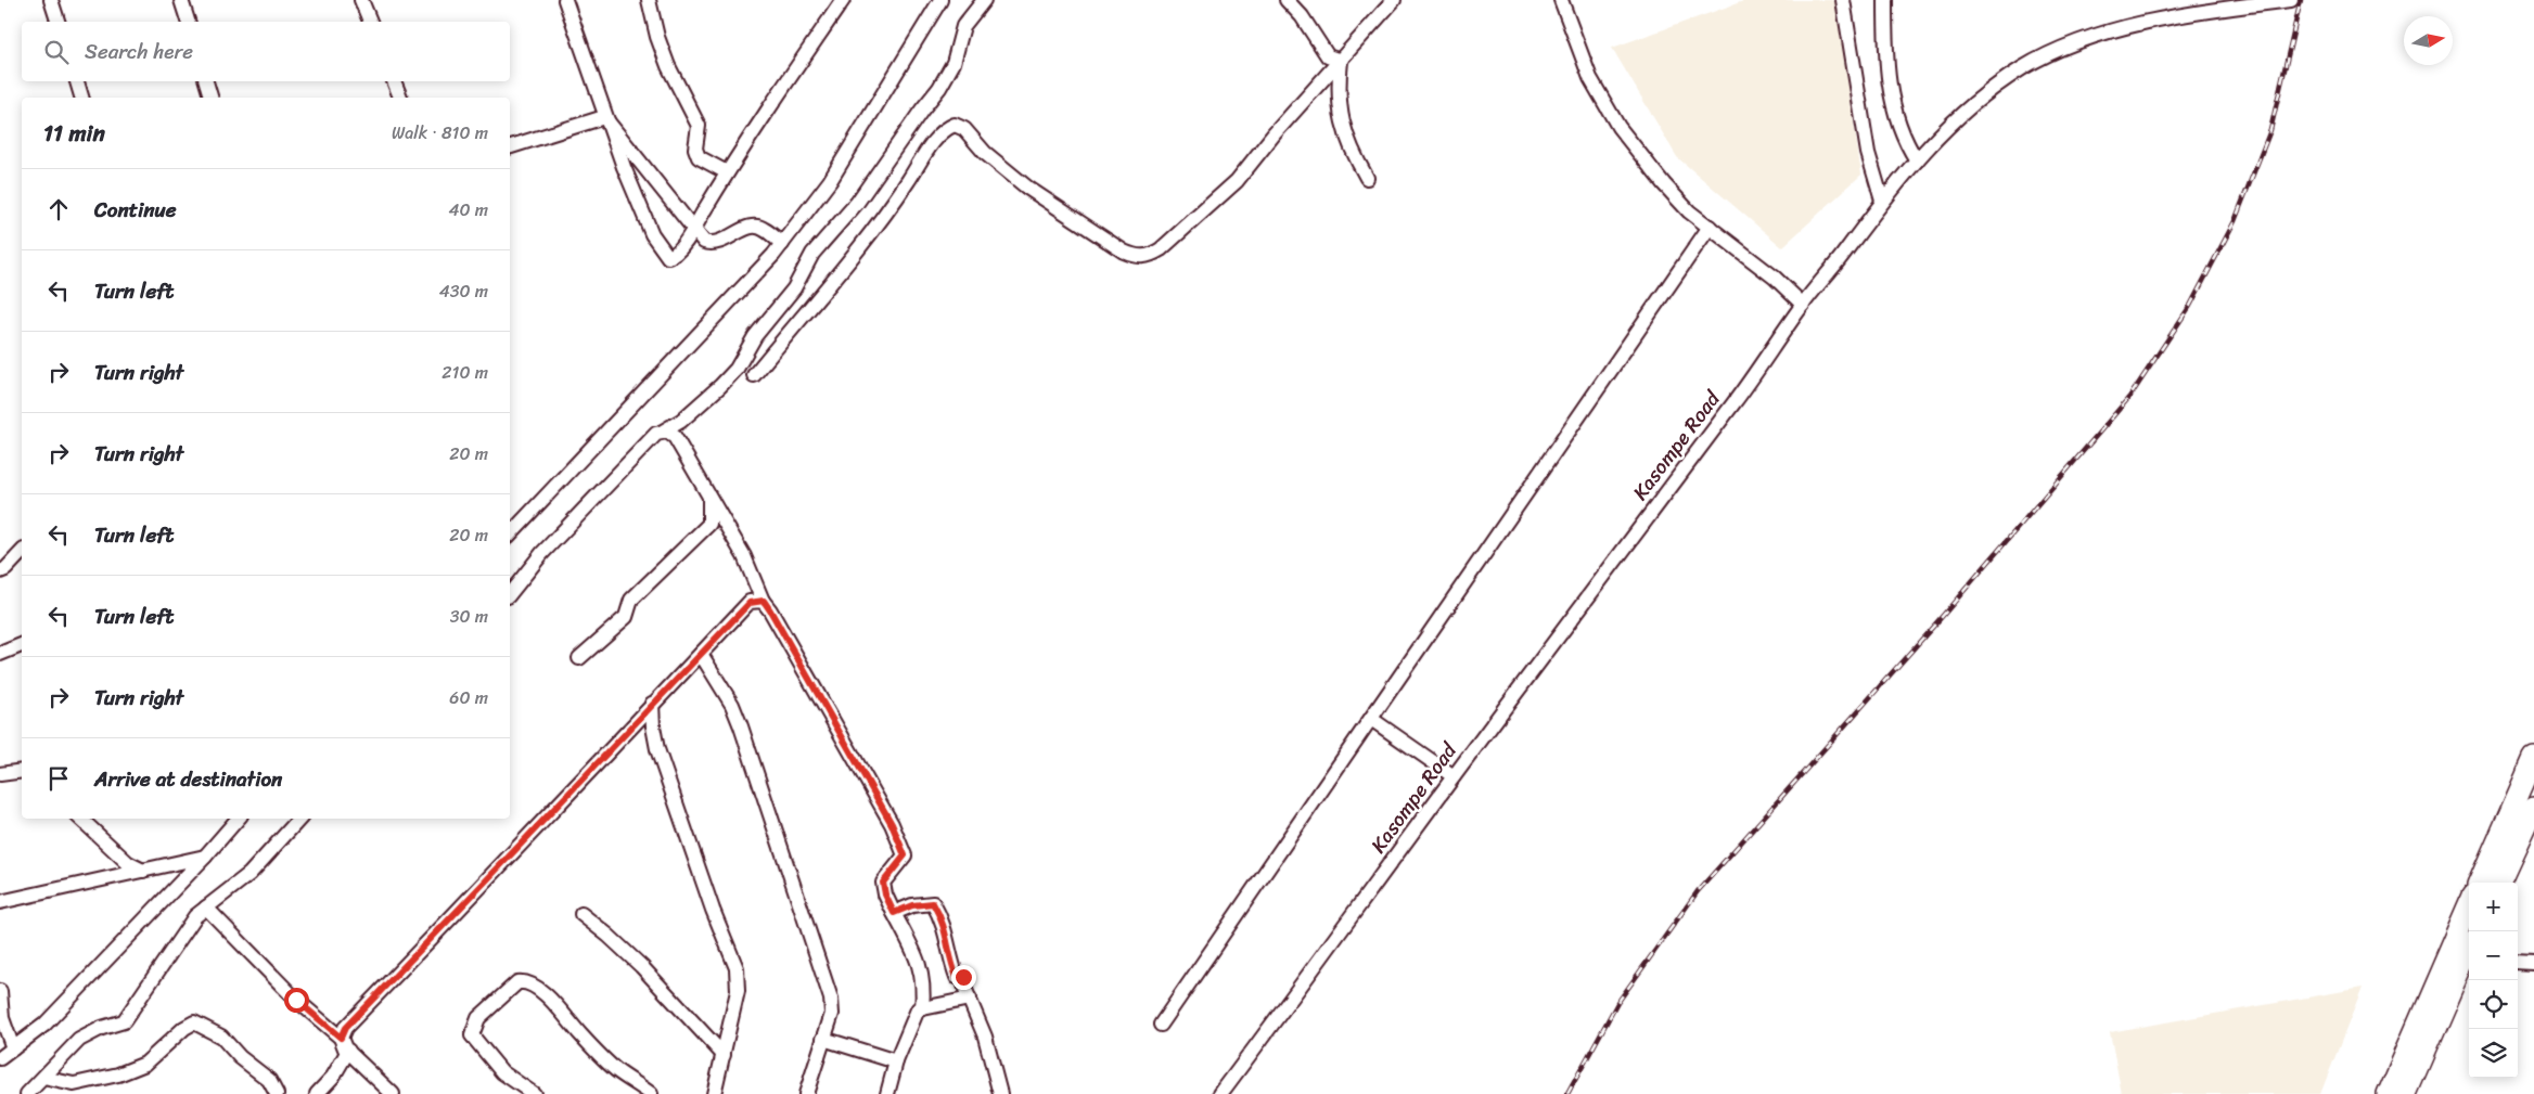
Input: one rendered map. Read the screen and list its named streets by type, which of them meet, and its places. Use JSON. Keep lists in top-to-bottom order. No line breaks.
{"streets":{"street":["Kasompe Road"]},"north":"right","page":{"search":"Search here","heading":["11 min","Walk · 810 m"],"list":[["Continue","40 m"],["Turn left","430 m"],["Turn right","210 m"],["Turn right","20 m"],["Turn left","20 m"],["Turn left","30 m"],["Turn right","60 m"],"Arrive at destination"],"map_buttons":["+","−"]}}
